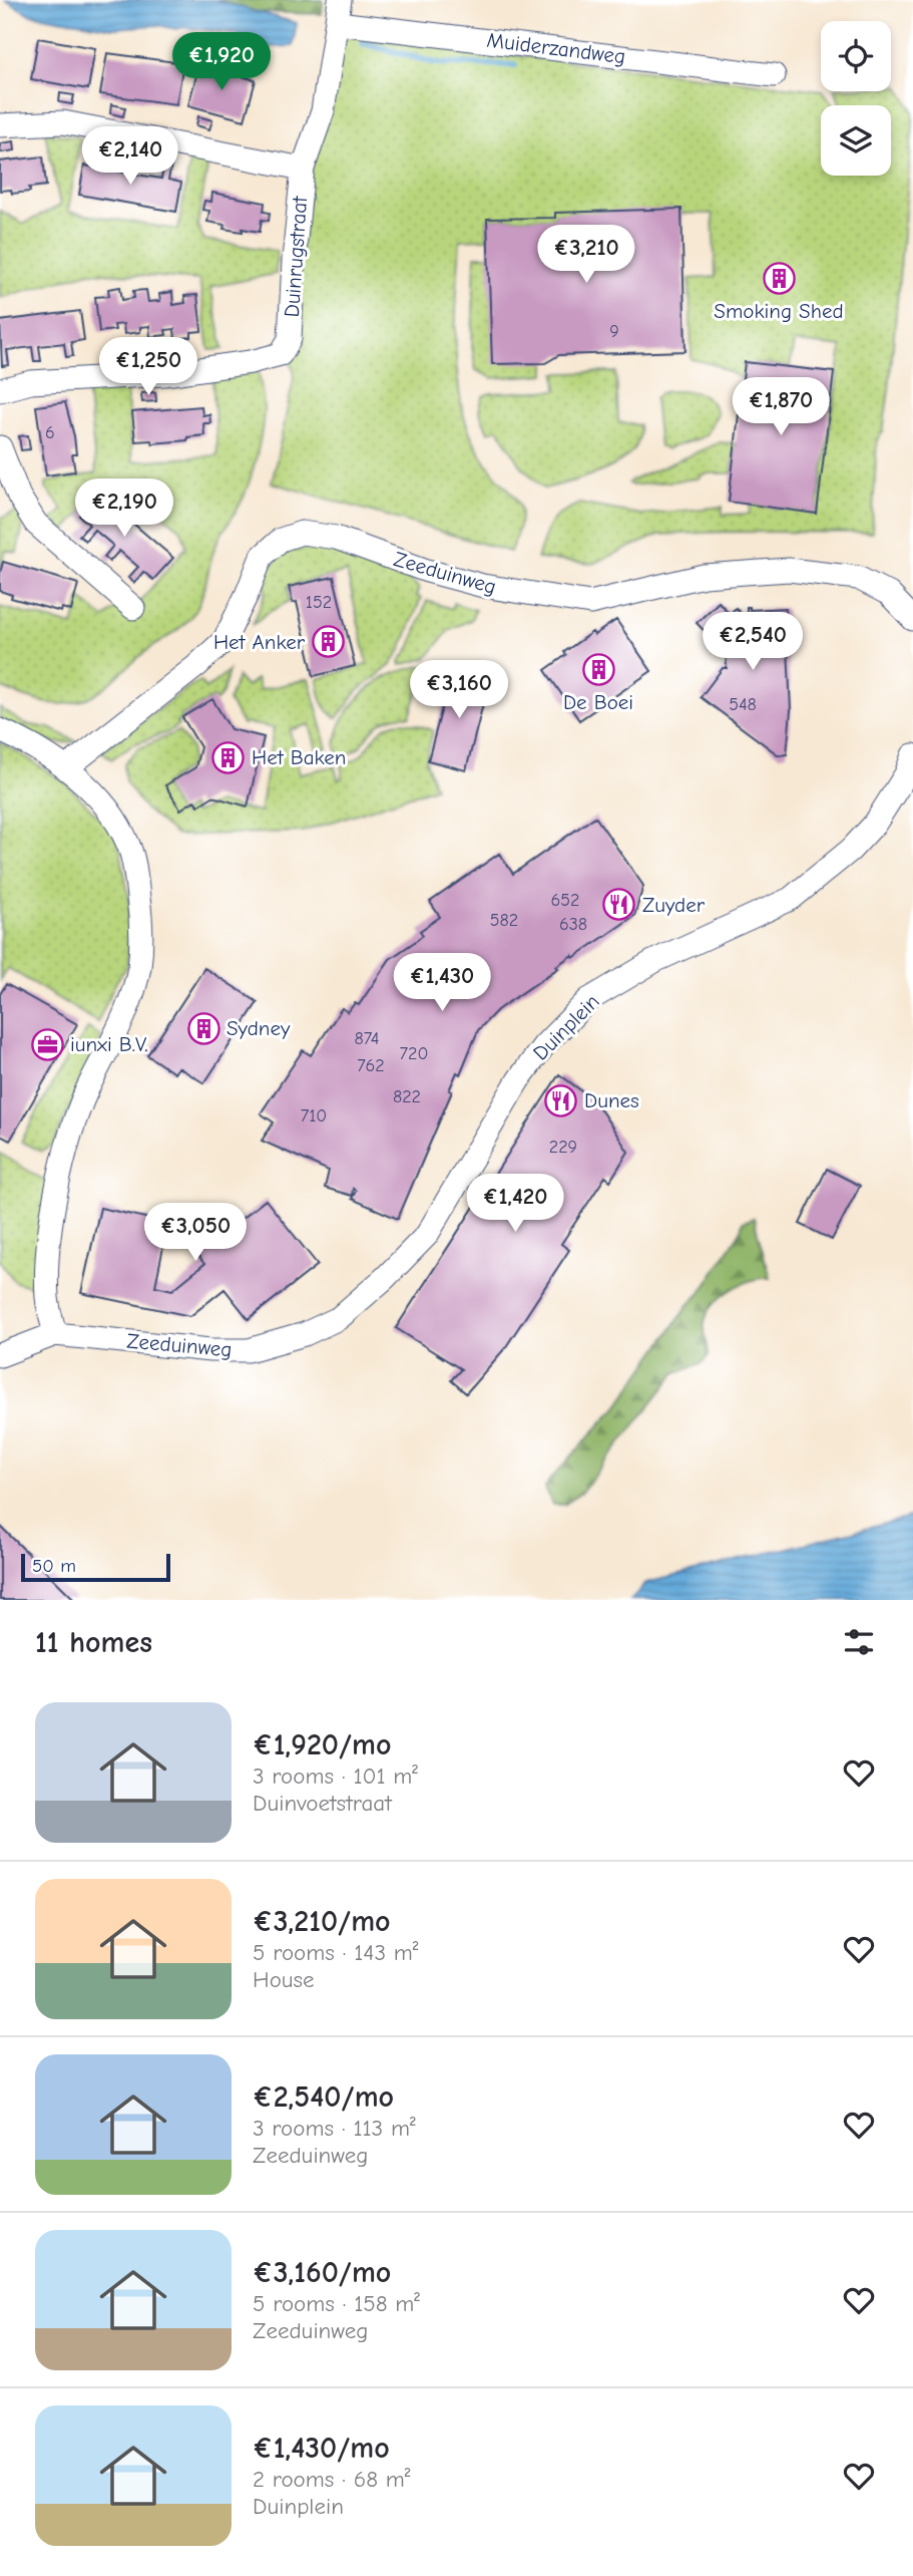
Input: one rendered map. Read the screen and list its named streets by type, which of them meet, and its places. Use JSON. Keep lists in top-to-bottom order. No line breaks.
{"streets":{"street":["Muiderzandweg","Duinrugstraat","Zeeduinweg","Duinplein"]},"crossings":[["Zeeduinweg","Duinplein"]],"places":{"building":["Smoking Shed","Het Anker","De Boei","Het Baken","Sydney"],"restaurant":["Zuyder","Dunes"],"office":["iunxi B.V."]},"house_numbers":["9","6","152","548","652","582","638","874","720","762","822","710","229"],"scale_bar":"50 m","page":{"price":["€1,920","€2,140","€3,210","€1,250","€1,870","€2,190","€2,540","€3,160","€1,430","€1,420","€3,050"],"scale":"50 m","heading":"11 homes","list":[{"name":"€1,920/mo","note":"3 rooms · 101 m² · Duinvoetstraat"},{"name":"€3,210/mo","note":"5 rooms · 143 m² · House"},{"name":"€2,540/mo","note":"3 rooms · 113 m² · Zeeduinweg"},{"name":"€3,160/mo","note":"5 rooms · 158 m² · Zeeduinweg"},{"name":"€1,430/mo","note":"2 rooms · 68 m² · Duinplein"}]}}
